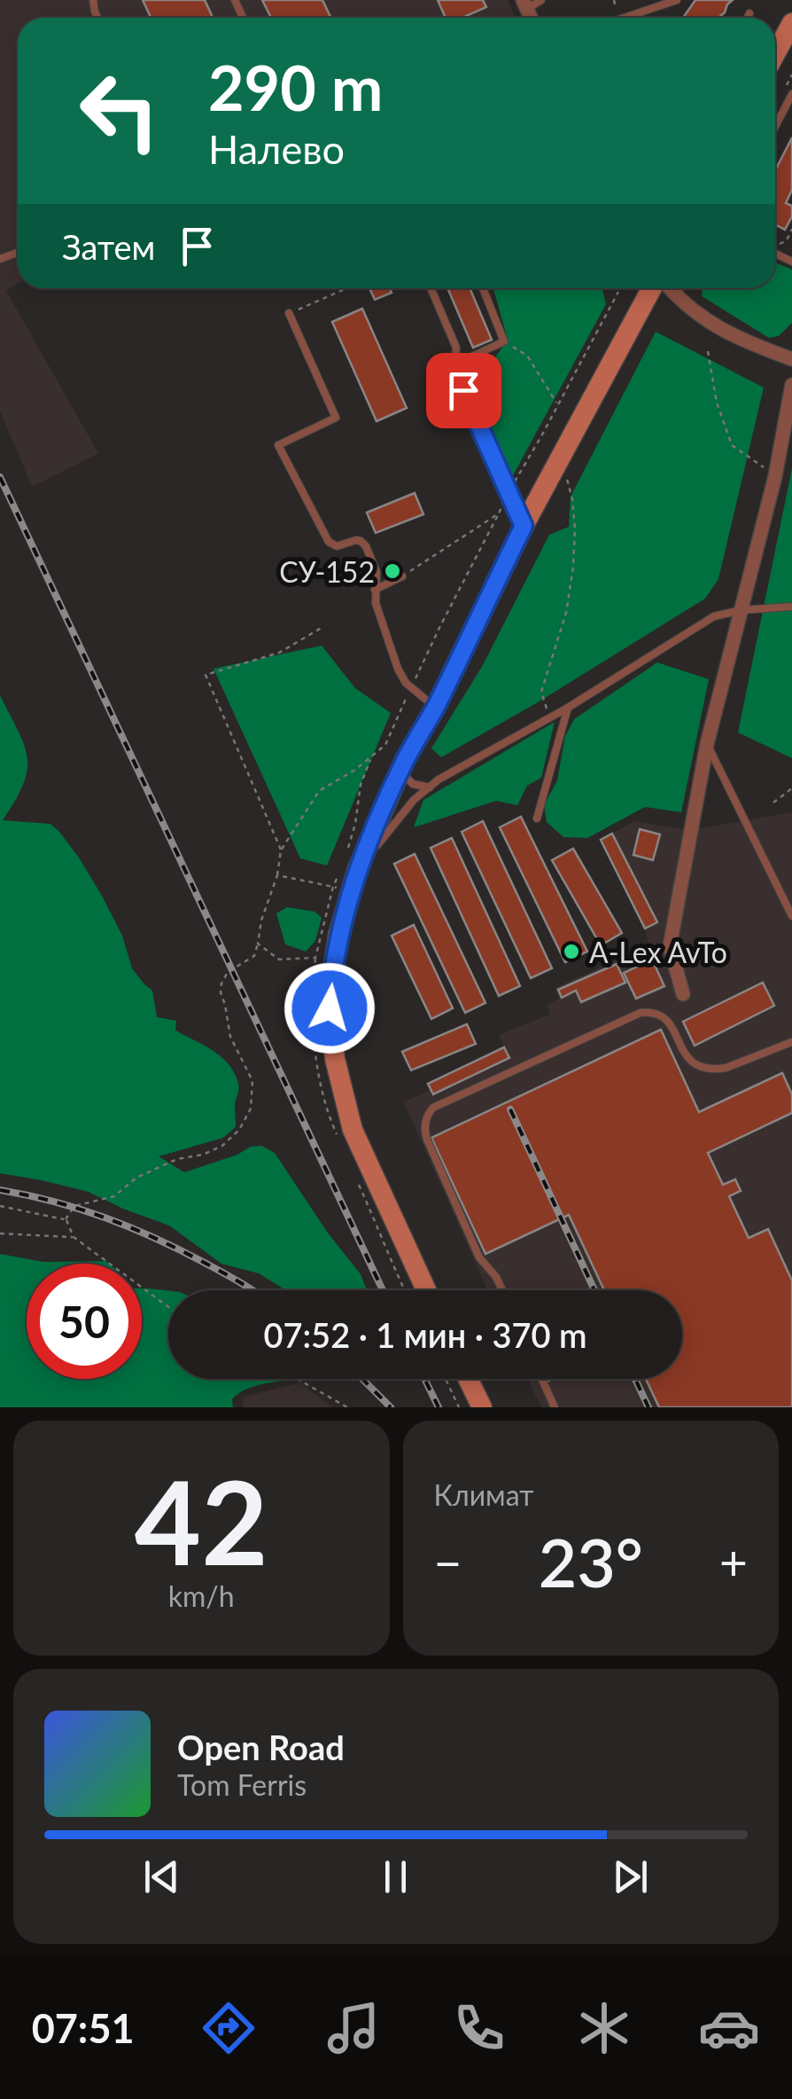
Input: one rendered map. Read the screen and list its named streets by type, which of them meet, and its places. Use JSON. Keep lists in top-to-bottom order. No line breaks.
{"places":["СУ-152","A-Lex AvTo"],"page":{"turn":["290 m","Налево"],"then":"Затем","limit":"50","trip":"07:52 · 1 мин · 370 m","tile":[["42","km/h"],"Климат"],"heat":["−","23°","+"],"song":["Open Road","Tom Ferris"],"tabs":"07:51"}}
